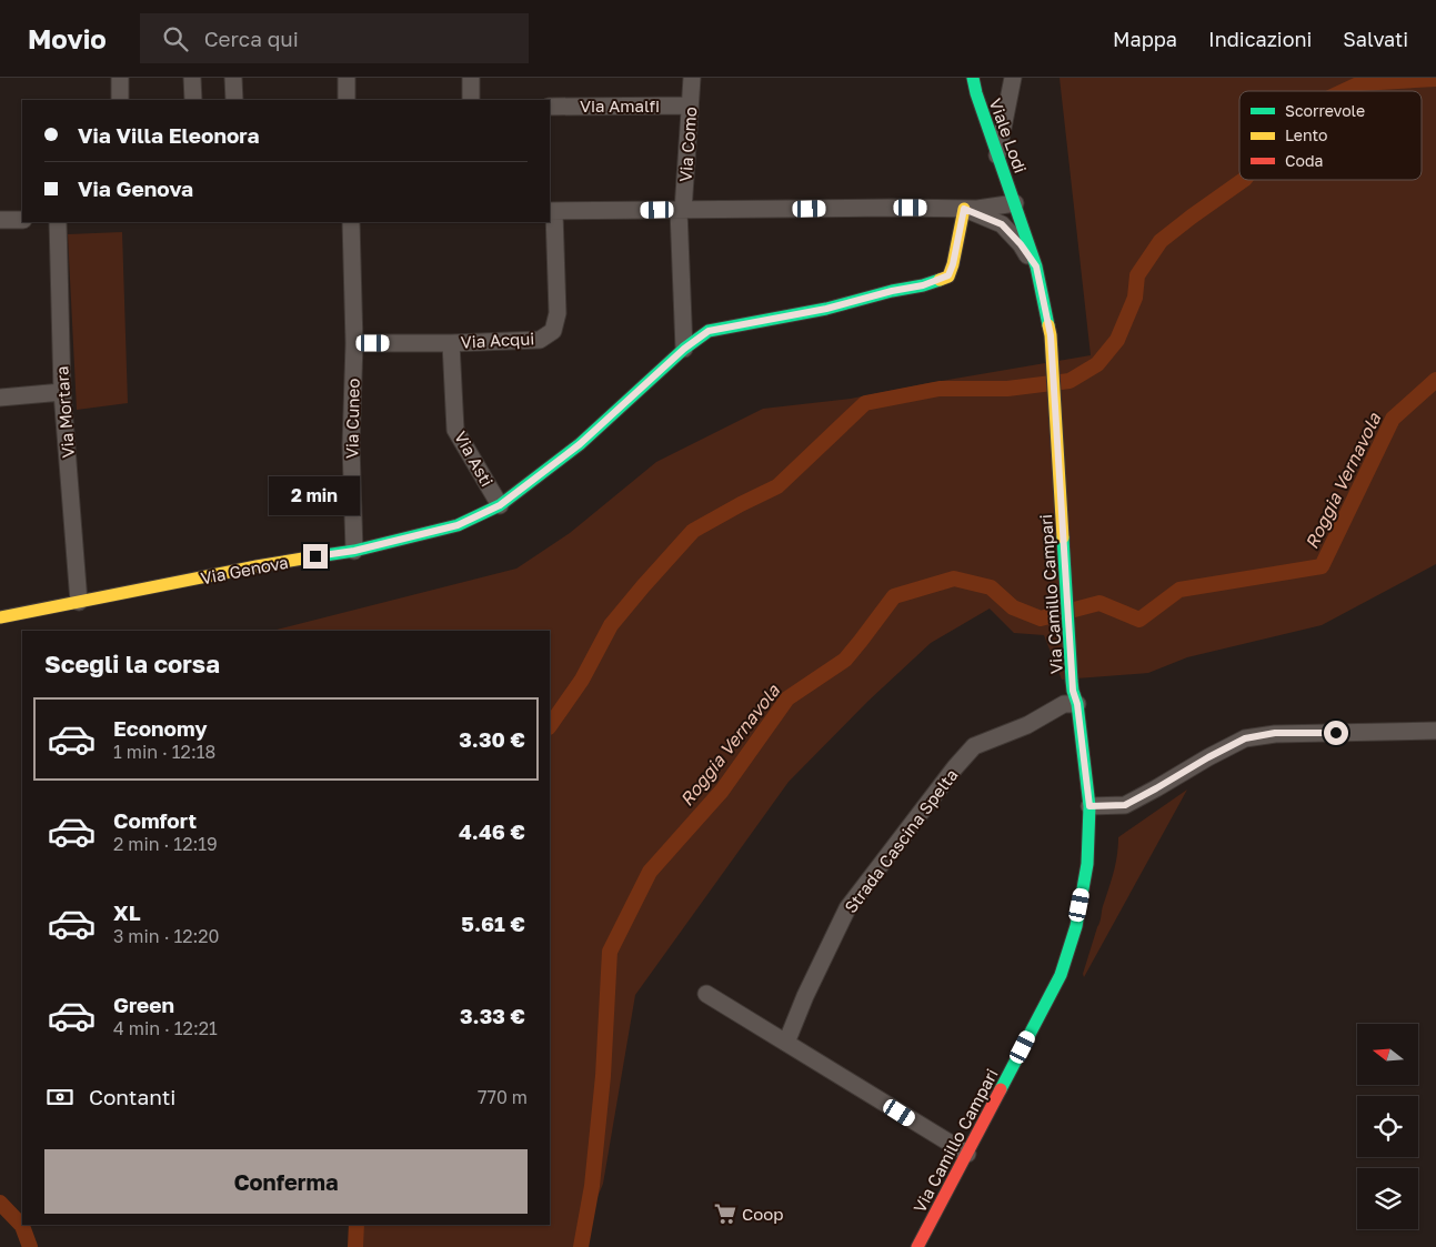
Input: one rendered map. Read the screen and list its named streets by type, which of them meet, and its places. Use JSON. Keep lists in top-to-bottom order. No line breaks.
{"streets":{"street":["Via Amalfi","Viale Lodi","Via Como","Via Acqui","Via Mortara","Via Cuneo","Via Asti","Via Genova","Via Camillo Campari","Strada Cascina Spelta"]},"crossings":[["Via Amalfi","Via Como"],["Viale Lodi","Via Camillo Campari"],["Via Como","Via Genova"],["Via Acqui","Via Cuneo"],["Via Acqui","Via Asti"],["Via Mortara","Via Genova"],["Via Cuneo","Via Genova"],["Via Asti","Via Genova"],["Via Camillo Campari","Strada Cascina Spelta"]],"water":["Roggia Vernavola"],"places":{"supermarket":["Coop"]},"legend":["Scorrevole","Lento","Coda"],"north":"left","page":{"header":"Movio","search":"Cerca qui","nav":["Mappa","Indicazioni","Salvati"],"banner":["Via Villa Eleonora","Via Genova"],"bubble":"2 min","heading":"Scegli la corsa","list":[{"name":"Economy","note":"1 min · 12:18","value":"3.30 €"},{"name":"Comfort","note":"2 min · 12:19","value":"4.46 €"},{"name":"XL","note":"3 min · 12:20","value":"5.61 €"},{"name":"Green","note":"4 min · 12:21","value":"3.33 €"}],"pay":["Contanti","770 m"],"buttons":"Conferma"}}
